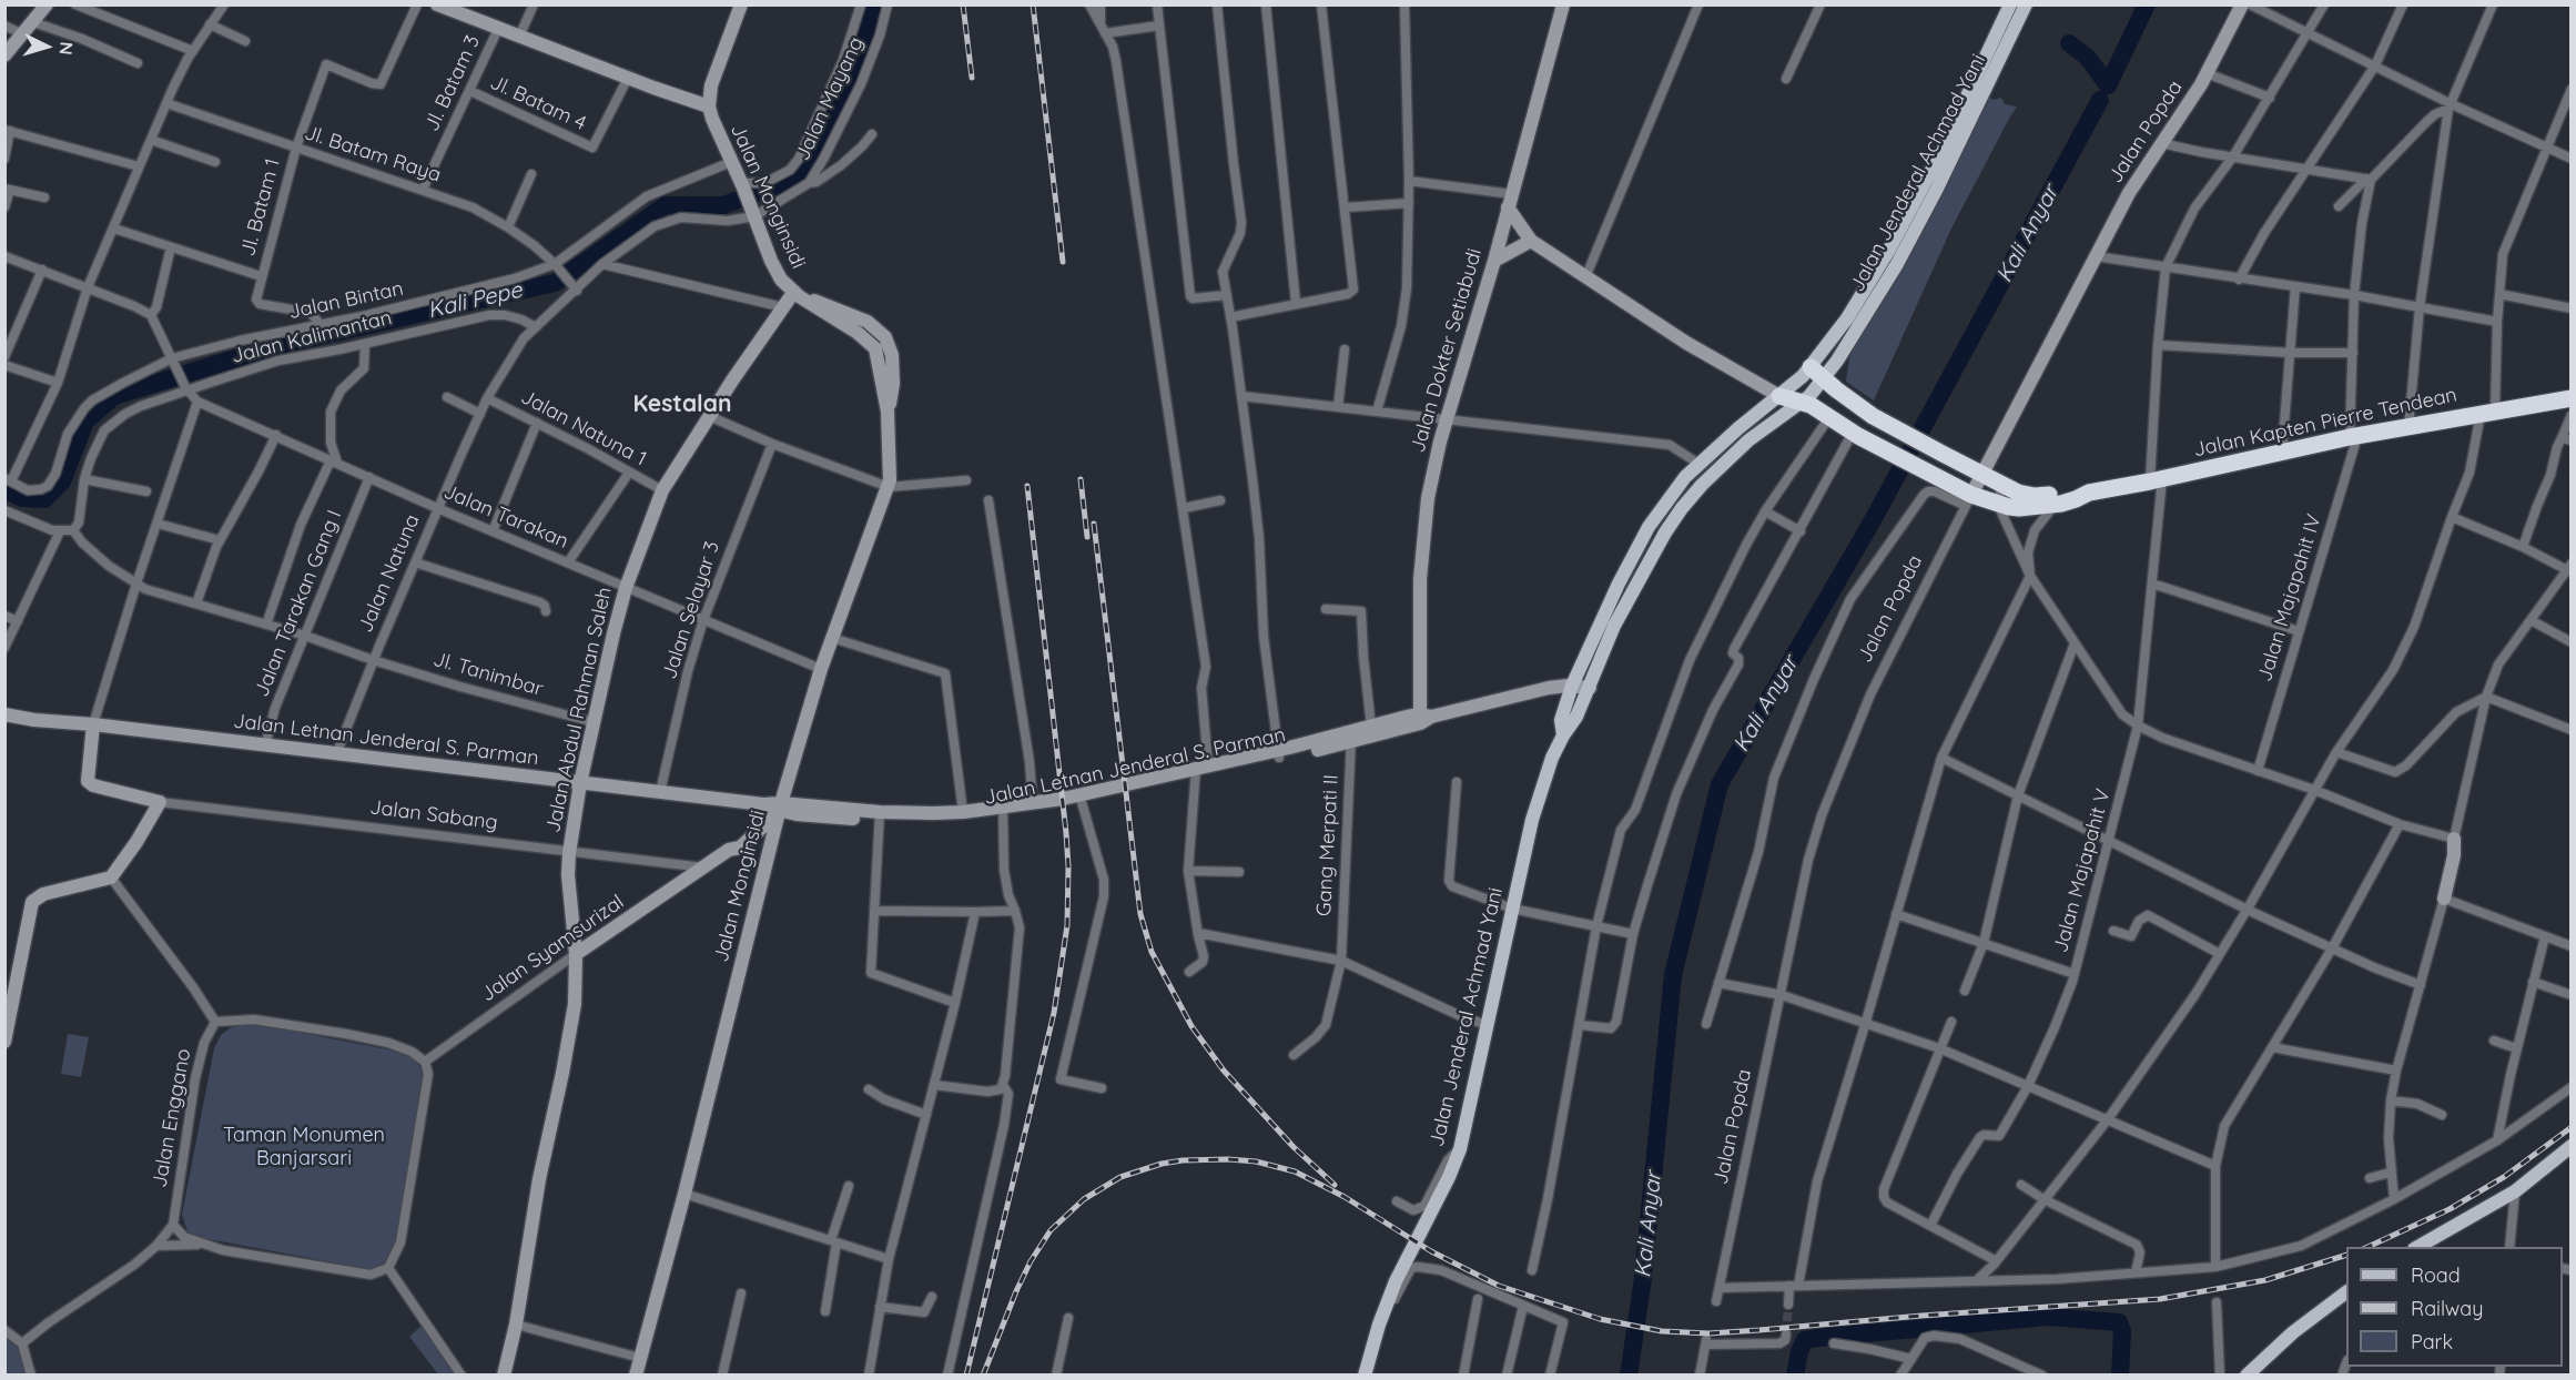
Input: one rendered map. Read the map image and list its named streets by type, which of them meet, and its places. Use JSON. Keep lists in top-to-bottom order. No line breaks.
{"streets":{"highway":["Jalan Kapten Pierre Tendean"],"main road":["Jalan Popda","Jalan Jenderal Achmad Yani","Jalan Monginsidi","Jalan Dokter Setiabudi","Jalan Abdul Rahman Saleh","Jalan Letnan Jenderal S. Parman","Jalan Syamsurizal"],"street":["Jl. Batam 3","Jalan Mayang","Jl. Batam 4","Jl. Batam Raya","Jl. Batam 1","Jalan Bintan","Jalan Kalimantan","Jalan Natuna 1","Jalan Tarakan","Jalan Natuna","Jalan Majapahit IV","Jalan Tarakan Gang I","Jalan Selayar 3","Jl. Tanimbar","Jalan Sabang","Gang Merpati II","Jalan Majapahit V","Jalan Enggano"]},"crossings":[["Jl. Batam 3","Jl. Batam 4"],["Jl. Batam 3","Jl. Batam Raya"],["Jalan Mayang","Jalan Monginsidi"],["Jalan Popda","Jalan Kapten Pierre Tendean"],["Jl. Batam Raya","Jl. Batam 1"],["Jl. Batam Raya","Jalan Bintan"],["Jalan Jenderal Achmad Yani","Jalan Kapten Pierre Tendean"],["Jalan Jenderal Achmad Yani","Jalan Letnan Jenderal S. Parman"],["Jalan Monginsidi","Jalan Bintan"],["Jalan Monginsidi","Jalan Tarakan"],["Jalan Monginsidi","Jalan Abdul Rahman Saleh"],["Jalan Monginsidi","Jalan Letnan Jenderal S. Parman"],["Jalan Monginsidi","Jalan Syamsurizal"],["Jalan Bintan","Jalan Tarakan"],["Jalan Kalimantan","Jalan Tarakan"],["Jalan Kalimantan","Jalan Natuna"],["Jalan Kalimantan","Jl. Tanimbar"],["Jalan Dokter Setiabudi","Jalan Letnan Jenderal S. Parman"],["Jalan Kapten Pierre Tendean","Jalan Majapahit IV"],["Jalan Kapten Pierre Tendean","Jalan Majapahit V"],["Jalan Natuna 1","Jalan Natuna"],["Jalan Natuna 1","Jalan Abdul Rahman Saleh"],["Jalan Tarakan","Jalan Natuna"],["Jalan Tarakan","Jalan Tarakan Gang I"],["Jalan Tarakan","Jalan Selayar 3"],["Jalan Tarakan","Jalan Abdul Rahman Saleh"],["Jalan Natuna","Jl. Tanimbar"],["Jalan Natuna","Jalan Letnan Jenderal S. Parman"],["Jalan Tarakan Gang I","Jl. Tanimbar"],["Jalan Tarakan Gang I","Jalan Letnan Jenderal S. Parman"],["Jalan Selayar 3","Jalan Letnan Jenderal S. Parman"],["Jl. Tanimbar","Jalan Abdul Rahman Saleh"],["Jalan Abdul Rahman Saleh","Jalan Letnan Jenderal S. Parman"],["Jalan Abdul Rahman Saleh","Jalan Sabang"],["Jalan Abdul Rahman Saleh","Jalan Syamsurizal"],["Jalan Letnan Jenderal S. Parman","Gang Merpati II"],["Jalan Letnan Jenderal S. Parman","Jalan Syamsurizal"],["Jalan Sabang","Jalan Syamsurizal"]],"districts":["Kestalan"],"water":["Kali Anyar","Kali Pepe"],"parks":["Taman Monumen Banjarsari"],"legend":["Road","Railway","Park"],"north":"right"}
